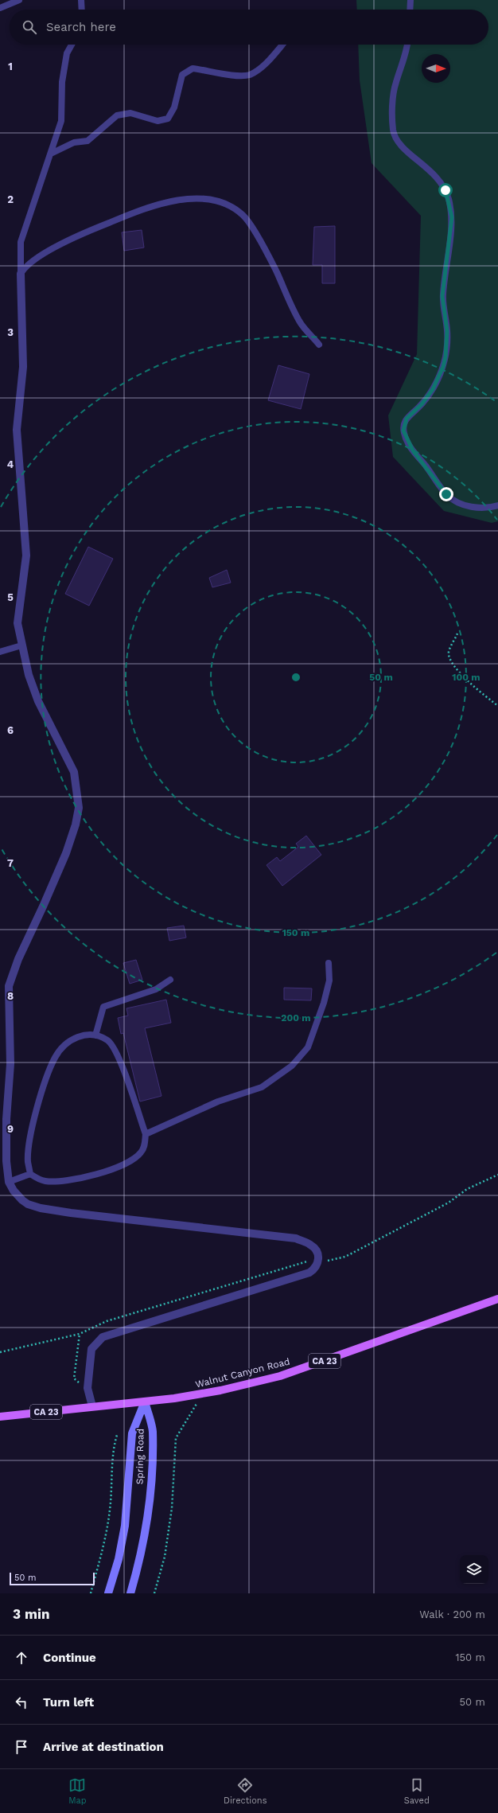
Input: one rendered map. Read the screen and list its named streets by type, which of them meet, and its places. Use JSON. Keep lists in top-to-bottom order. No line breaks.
{"streets":{"main road":["CA 23","Walnut Canyon Road","Spring Road"]},"crossings":[["Walnut Canyon Road","Spring Road"]],"scale_bar":"50 m","north":"right","page":{"search":"Search here","scale":"50 m","heading":["3 min","Walk · 200 m"],"list":[["Continue","150 m"],["Turn left","50 m"],"Arrive at destination"],"nav":["Map","Directions","Saved"]},"grid":{"rows":["1","2","3","4","5","6","7","8","9"]},"rings":["50 m","100 m","150 m","200 m"]}
